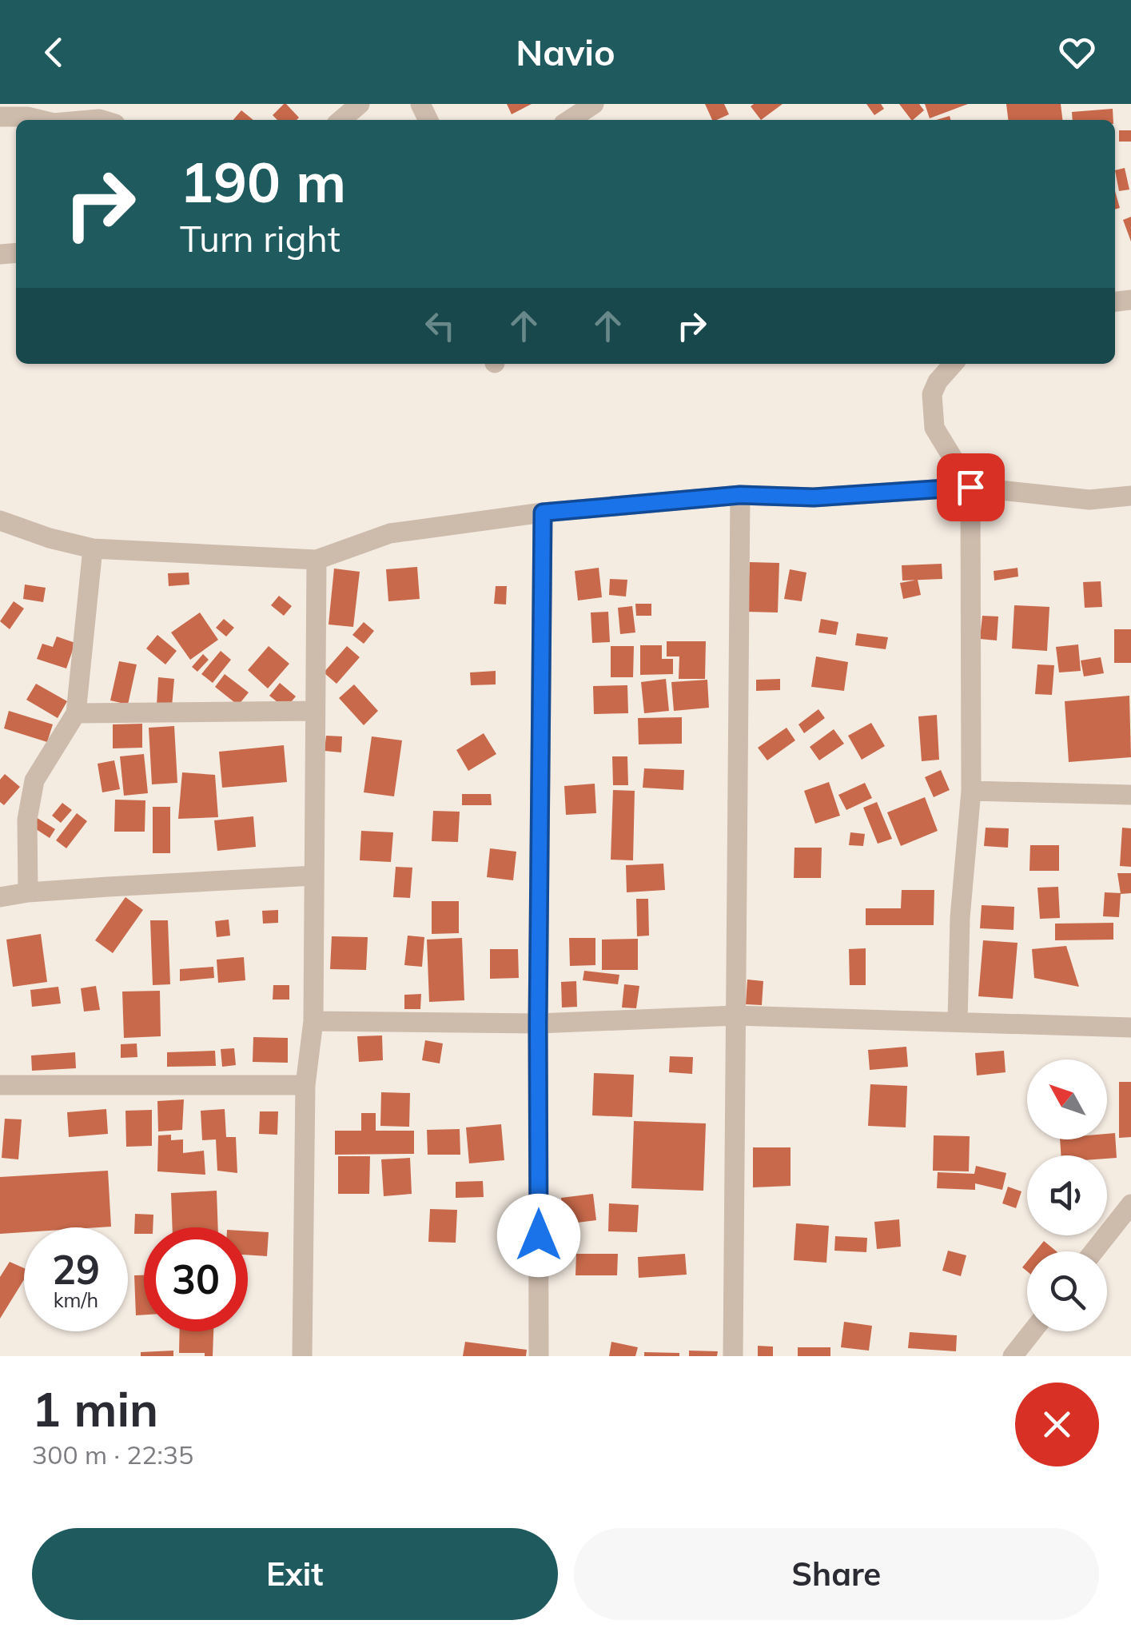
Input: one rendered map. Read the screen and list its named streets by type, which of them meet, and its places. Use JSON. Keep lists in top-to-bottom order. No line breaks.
{"north":"top left","page":{"header":"Navio","turn":["190 m","Turn right"],"speed":"29 km/h","limit":"30","heading":["1 min","300 m · 22:35"],"buttons":["Exit","Share"]}}
